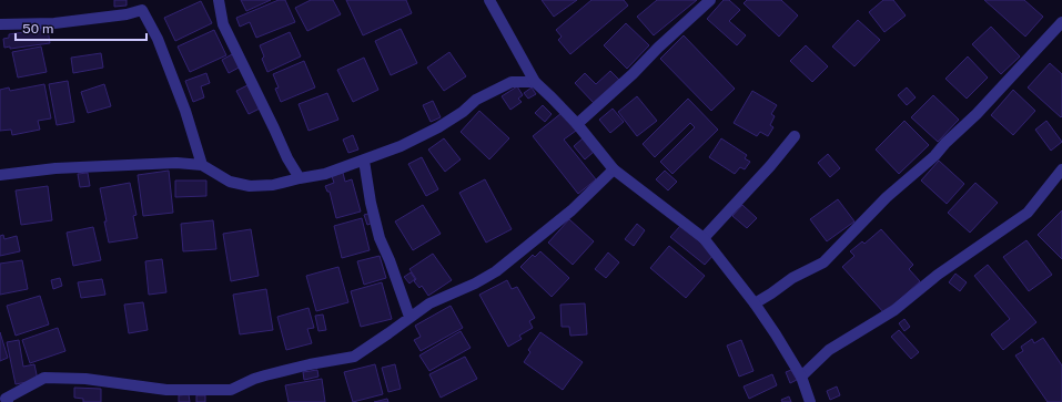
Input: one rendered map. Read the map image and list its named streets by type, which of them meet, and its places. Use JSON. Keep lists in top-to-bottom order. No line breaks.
{"scale_bar":"50 m"}
